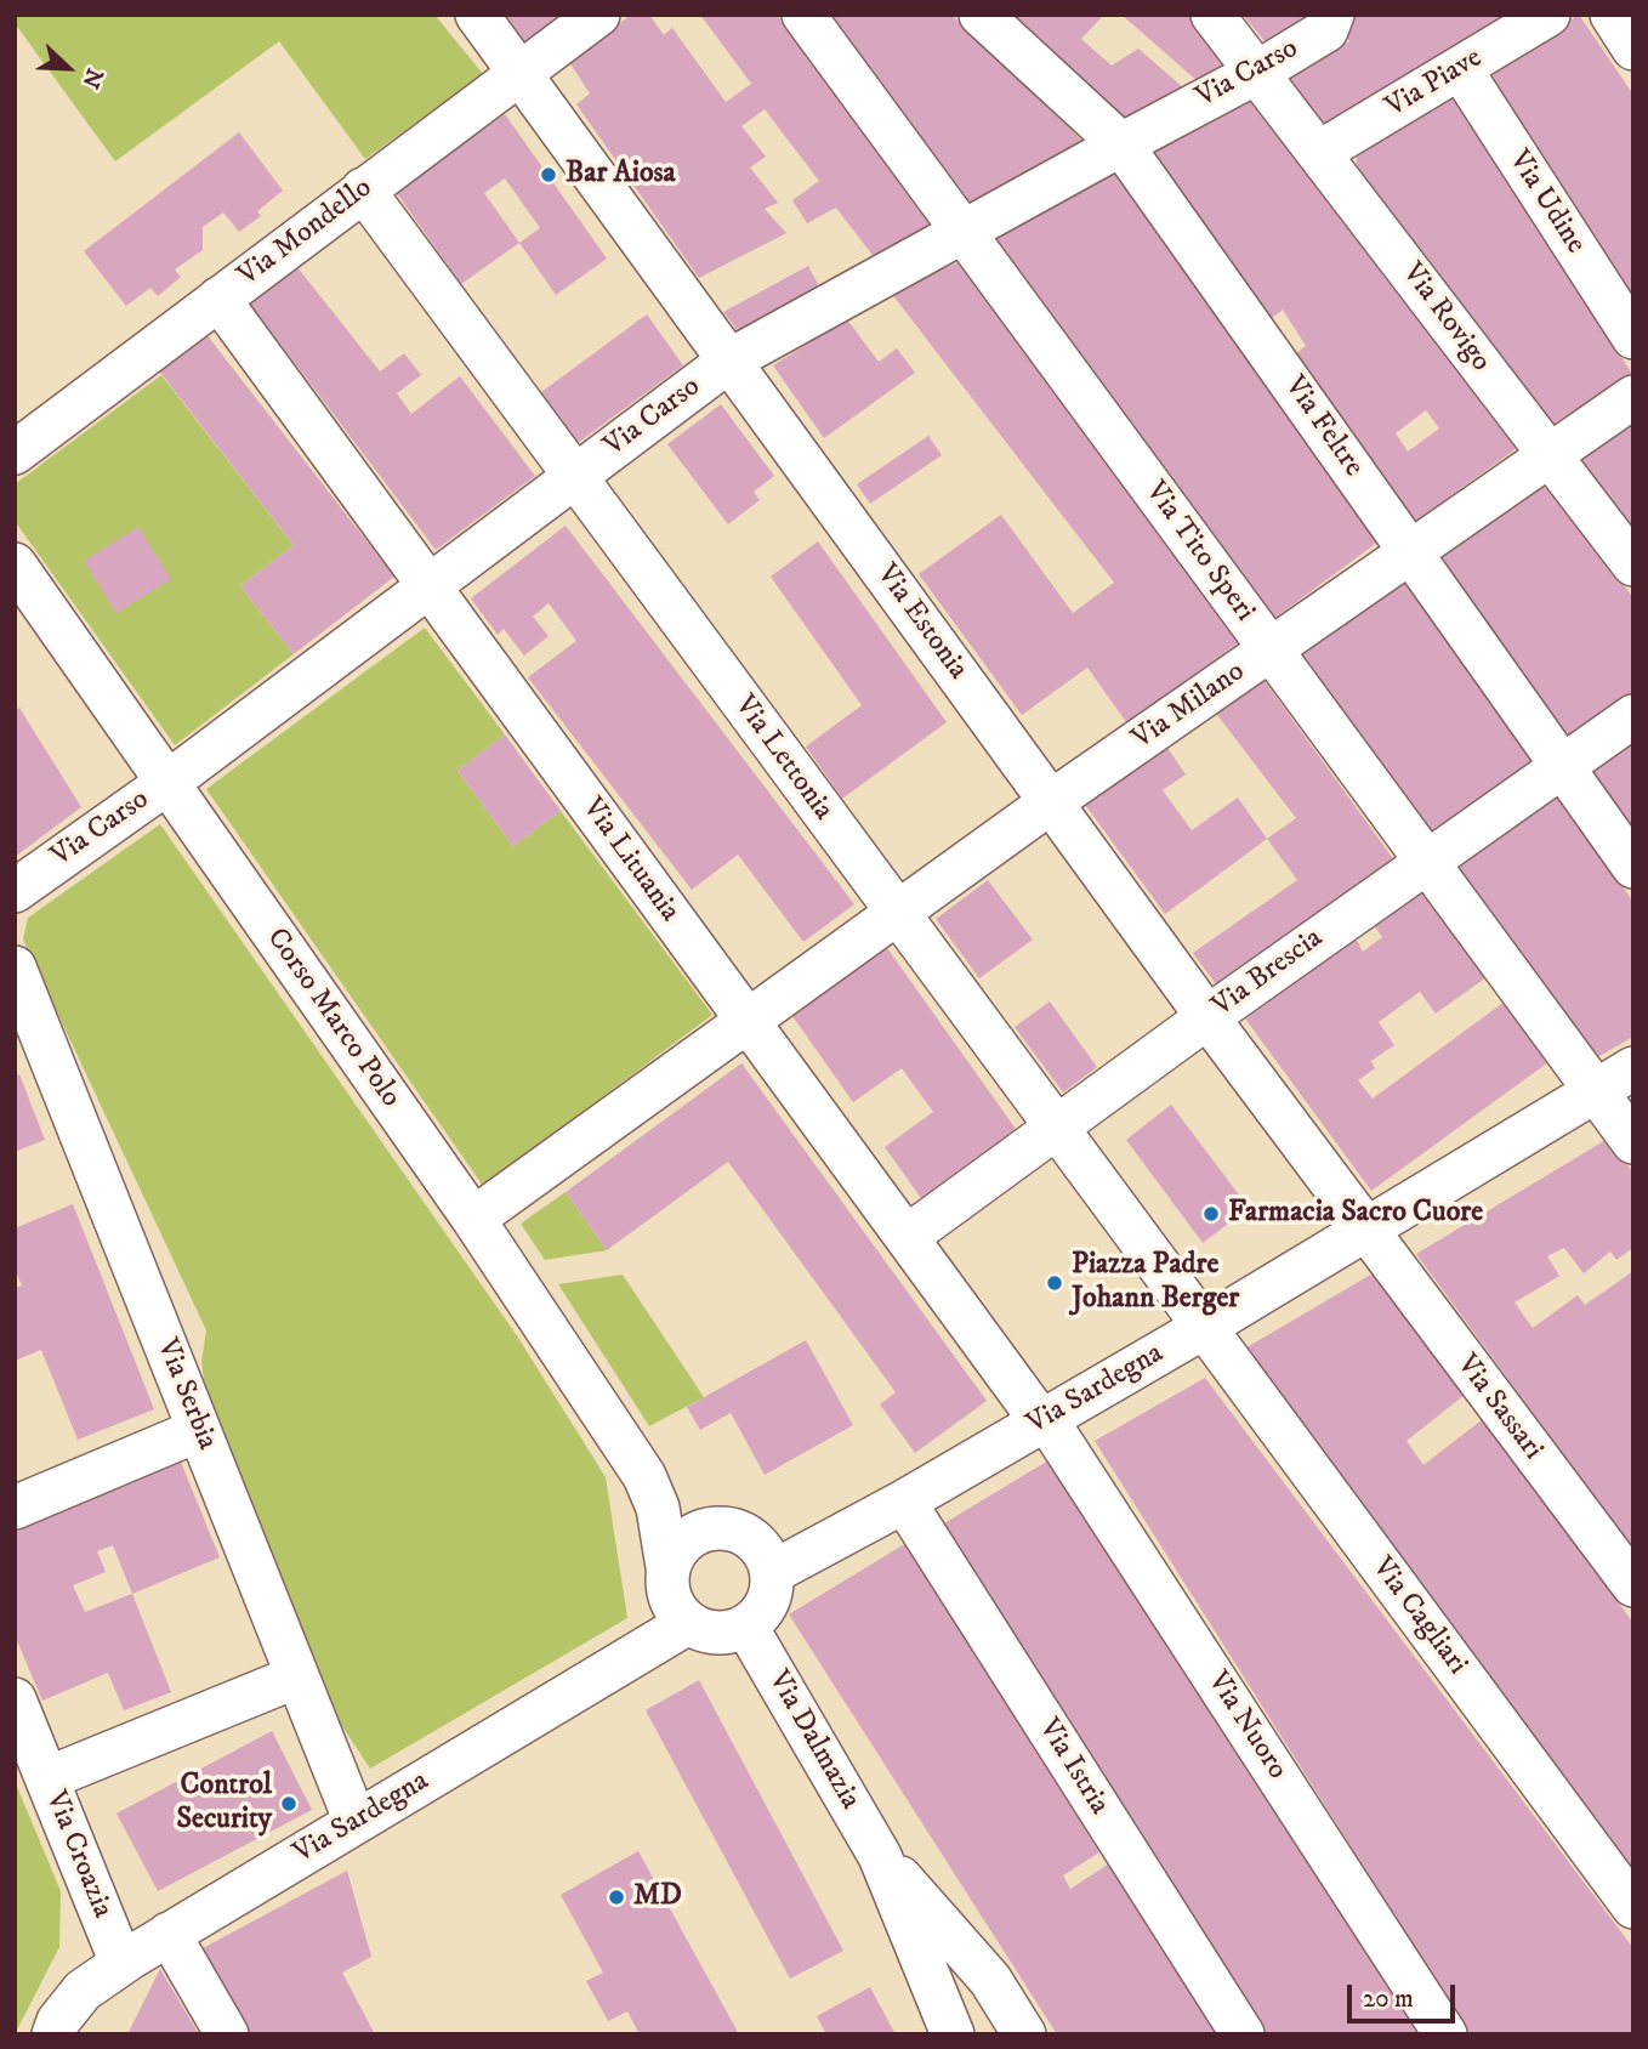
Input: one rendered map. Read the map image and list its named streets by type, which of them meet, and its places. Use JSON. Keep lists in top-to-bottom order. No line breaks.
{"streets":{"street":["Via Carso","Via Piave","Via Udine","Via Mondello","Via Rovigo","Via Feltre","Via Tito Speri","Via Estonia","Via Milano","Via Lettonia","Via Lituania","Via Brescia","Corso Marco Polo","Via Sardegna","Via Serbia","Via Sassari","Via Cagliari","Via Nuoro","Via Dalmazia","Via Istria","Via Croazia"]},"crossings":[["Via Carso","Via Rovigo"],["Via Carso","Via Feltre"],["Via Carso","Via Tito Speri"],["Via Carso","Via Estonia"],["Via Carso","Via Lettonia"],["Via Carso","Via Lituania"],["Via Carso","Corso Marco Polo"],["Via Piave","Via Udine"],["Via Piave","Via Rovigo"],["Via Mondello","Via Estonia"],["Via Mondello","Via Lettonia"],["Via Mondello","Via Lituania"],["Via Rovigo","Via Milano"],["Via Feltre","Via Milano"],["Via Feltre","Via Brescia"],["Via Tito Speri","Via Milano"],["Via Tito Speri","Via Brescia"],["Via Tito Speri","Via Sardegna"],["Via Estonia","Via Milano"],["Via Estonia","Via Brescia"],["Via Estonia","Via Sardegna"],["Via Estonia","Via Sassari"],["Via Milano","Via Lettonia"],["Via Milano","Via Lituania"],["Via Milano","Corso Marco Polo"],["Via Lettonia","Via Brescia"],["Via Lettonia","Via Sardegna"],["Via Lettonia","Via Cagliari"],["Via Lituania","Via Brescia"],["Via Lituania","Via Sardegna"],["Via Lituania","Via Nuoro"],["Via Sardegna","Via Serbia"],["Via Sardegna","Via Sassari"],["Via Sardegna","Via Cagliari"],["Via Sardegna","Via Nuoro"],["Via Sardegna","Via Dalmazia"],["Via Sardegna","Via Istria"],["Via Sardegna","Via Croazia"]],"places":["Bar Aiosa","Farmacia Sacro Cuore","Piazza Padre Johann Berger","Control Security","MD"],"scale_bar":"20 m","north":"bottom right"}
